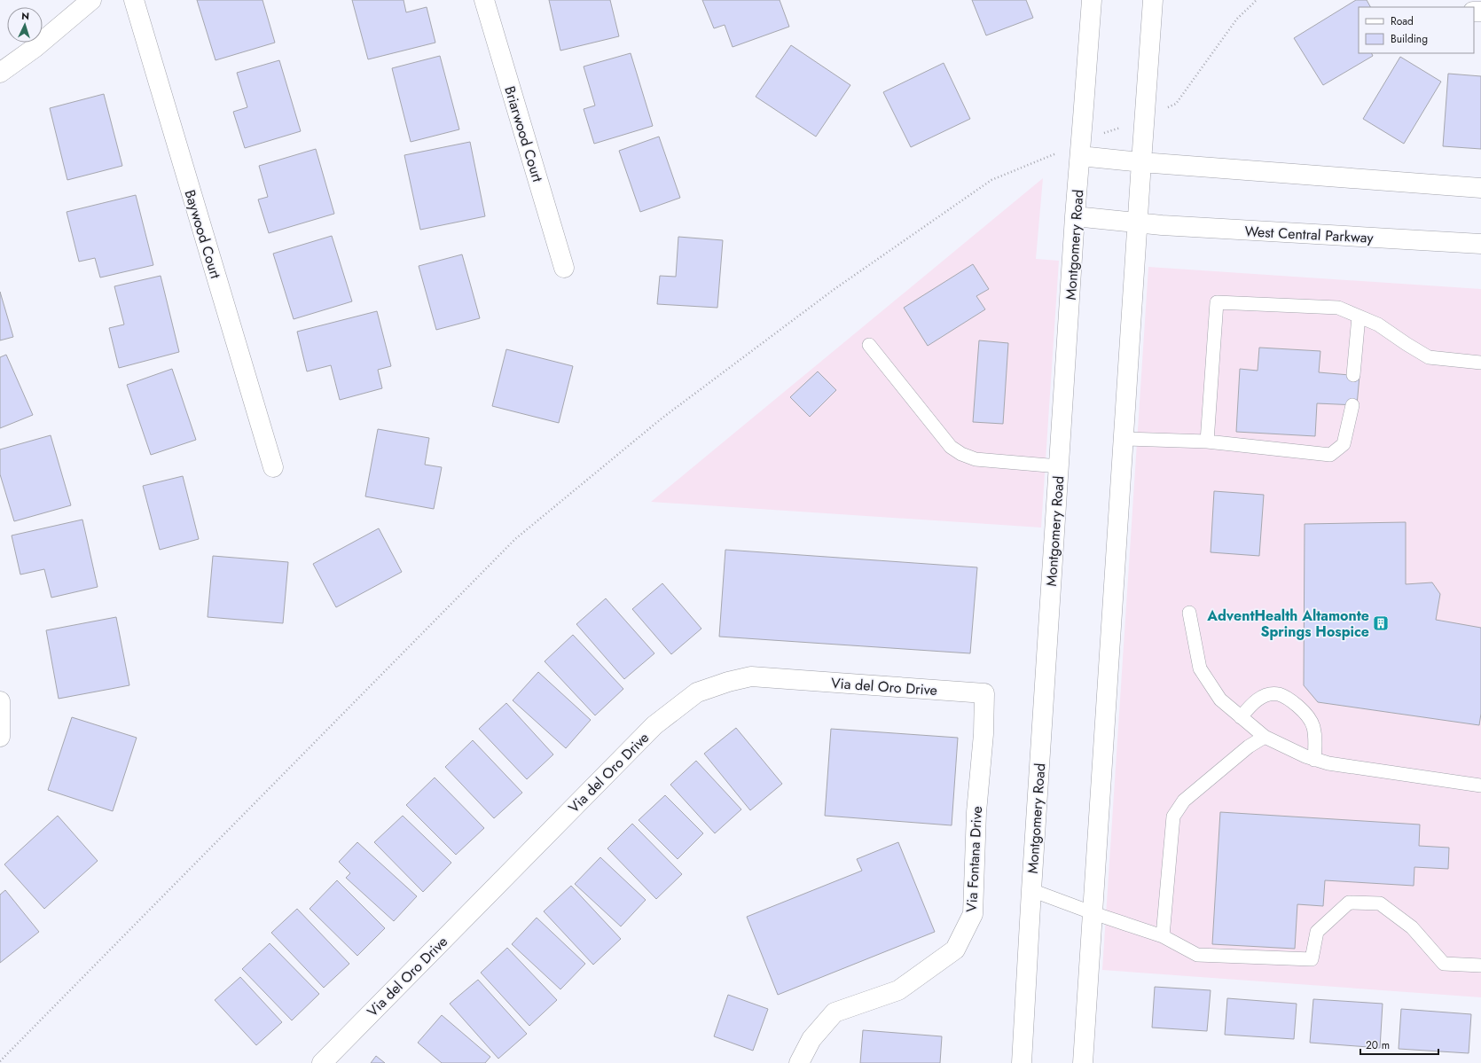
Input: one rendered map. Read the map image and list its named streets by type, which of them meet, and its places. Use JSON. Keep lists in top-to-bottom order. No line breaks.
{"streets":{"main road":["Briarwood Court","Baywood Court","West Central Parkway","Montgomery Road","Via del Oro Drive","Via Fontana Drive"]},"crossings":[["West Central Parkway","Montgomery Road"],["Via del Oro Drive","Via Fontana Drive"]],"places":{"building":["AdventHealth Altamonte Springs Hospice"]},"legend":["Road","Building"],"scale_bar":"20 m","north":"top"}
